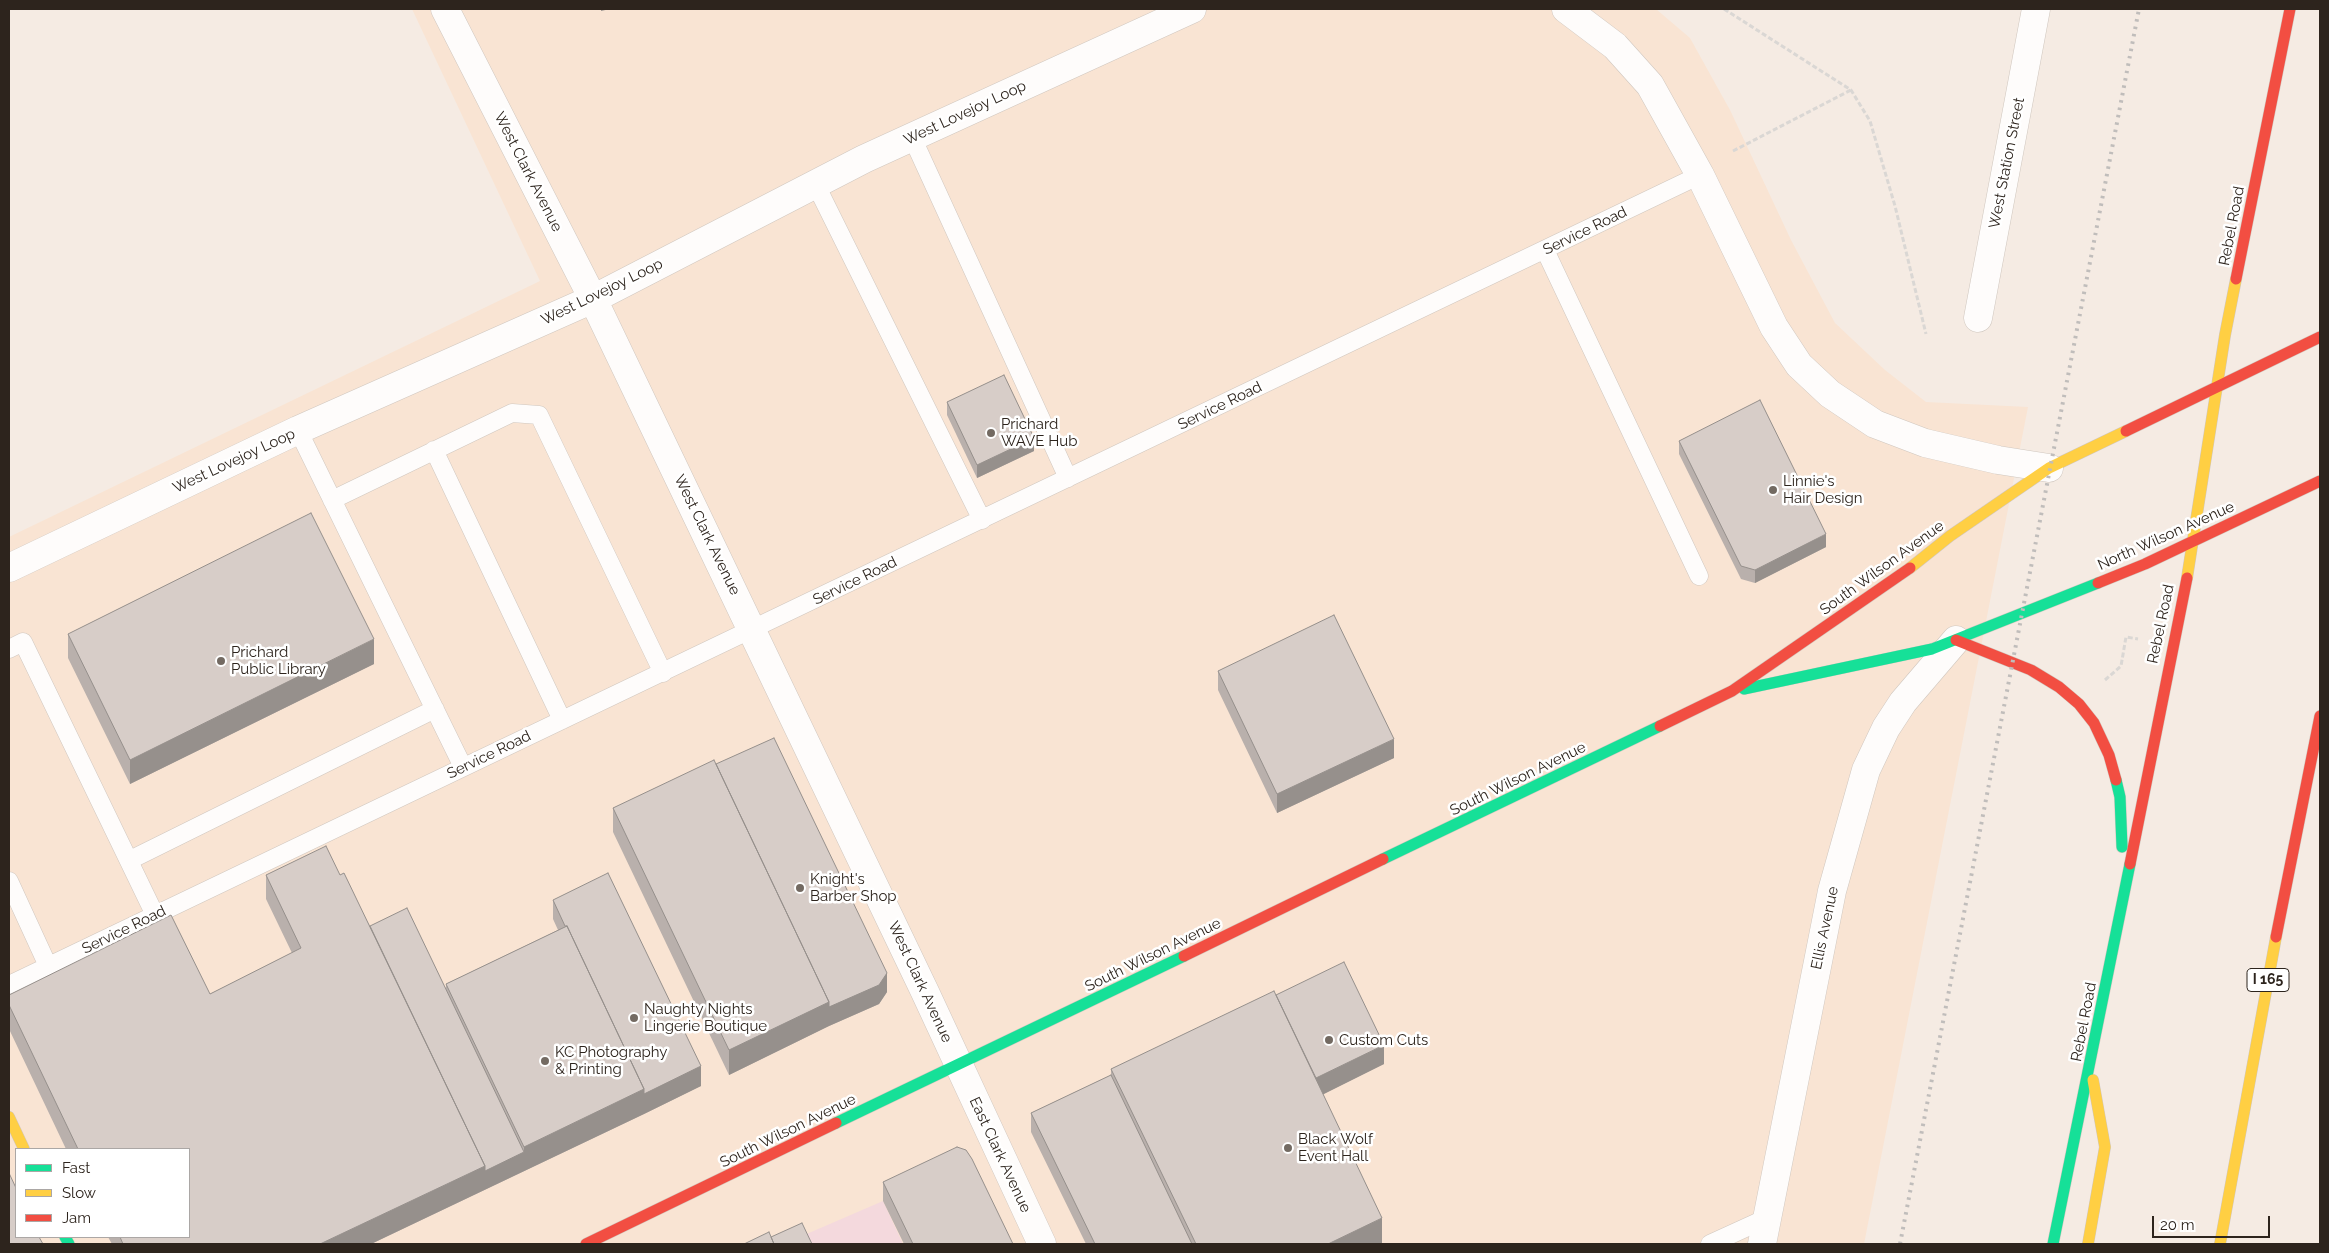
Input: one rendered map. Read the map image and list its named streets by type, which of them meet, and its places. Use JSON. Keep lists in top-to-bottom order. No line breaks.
{"streets":{"main road":["Rebel Road","North Wilson Avenue","South Wilson Avenue","I 165"],"street":["West Lovejoy Loop","West Station Street","West Clark Avenue","Ellis Avenue","East Clark Avenue"],"lane":["Service Road"]},"crossings":[["West Lovejoy Loop","West Clark Avenue"],["West Clark Avenue","Service Road"],["West Clark Avenue","South Wilson Avenue"],["West Clark Avenue","East Clark Avenue"],["Rebel Road","North Wilson Avenue"],["North Wilson Avenue","South Wilson Avenue"],["South Wilson Avenue","Ellis Avenue"],["South Wilson Avenue","East Clark Avenue"]],"places":["Prichard WAVE Hub","Linnie's Hair Design","Prichard Public Library","Knight's Barber Shop","Naughty Nights Lingerie Boutique","Custom Cuts","KC Photography & Printing","Black Wolf Event Hall"],"legend":["Fast","Slow","Jam"],"scale_bar":"20 m"}
